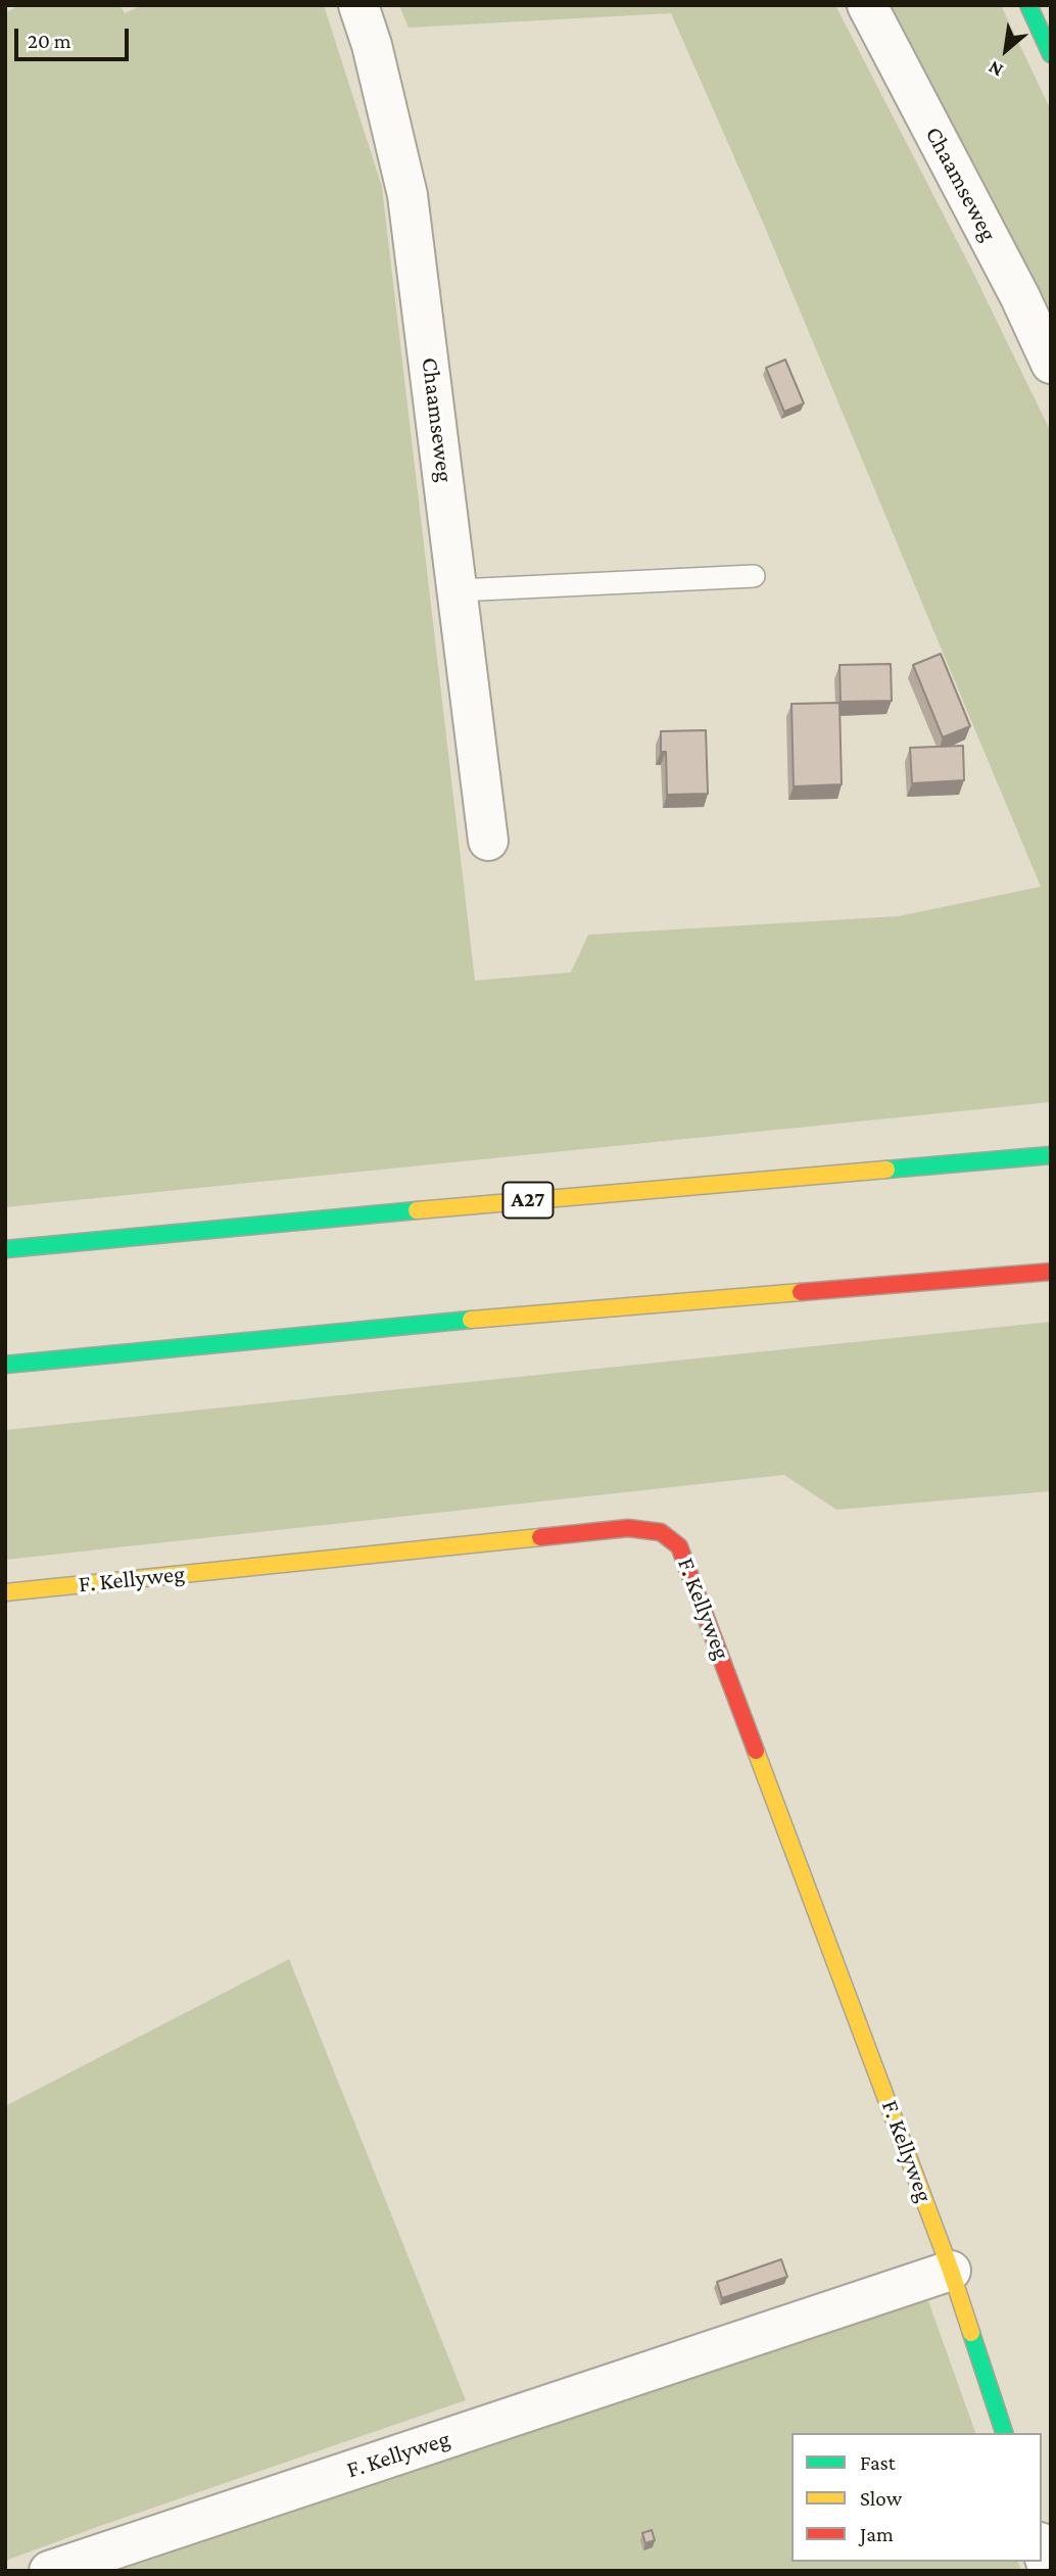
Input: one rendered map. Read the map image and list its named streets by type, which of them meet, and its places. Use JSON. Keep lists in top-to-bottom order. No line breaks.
{"streets":{"main road":["A27","F. Kellyweg"],"street":["Chaamseweg"]},"legend":["Fast","Slow","Jam"],"scale_bar":"20 m","north":"bottom left"}
